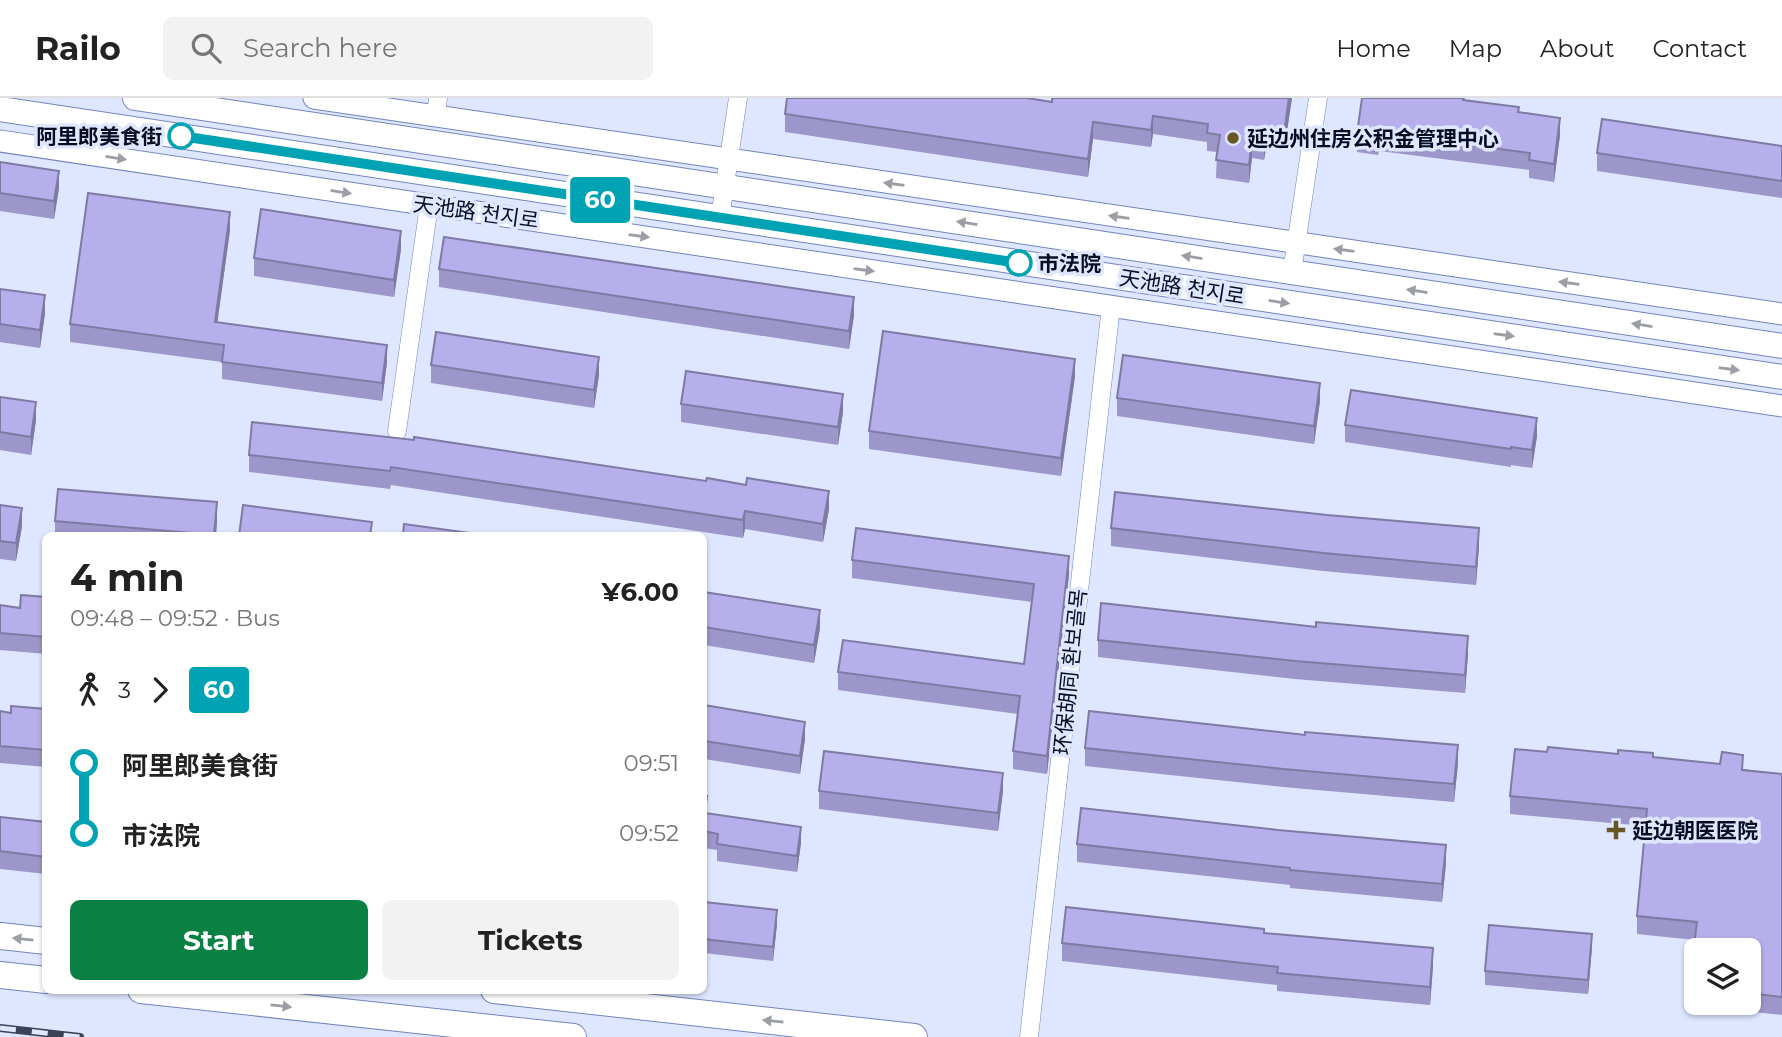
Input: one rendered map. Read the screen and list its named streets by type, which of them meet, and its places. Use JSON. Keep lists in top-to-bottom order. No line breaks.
{"streets":{"main road":["天池路 천지로"],"street":["环保胡同 환보골목"]},"crossings":[["天池路 천지로","环保胡同 환보골목"]],"places":{"other":["阿里郎美食街","延边州住房公积金管理中心","市法院"],"health":["延边朝医医院"]},"lines":["bus line 60"],"page":{"header":"Railo","search":"Search here","nav":["Home","Map","About","Contact"],"on_map":"60","heading":["4 min","09:48 – 09:52 · Bus","¥6.00"],"legs":["3","60"],"list":[{"name":"阿里郎美食街","value":"09:51"},{"name":"市法院","value":"09:52"}],"buttons":["Start","Tickets"]}}
